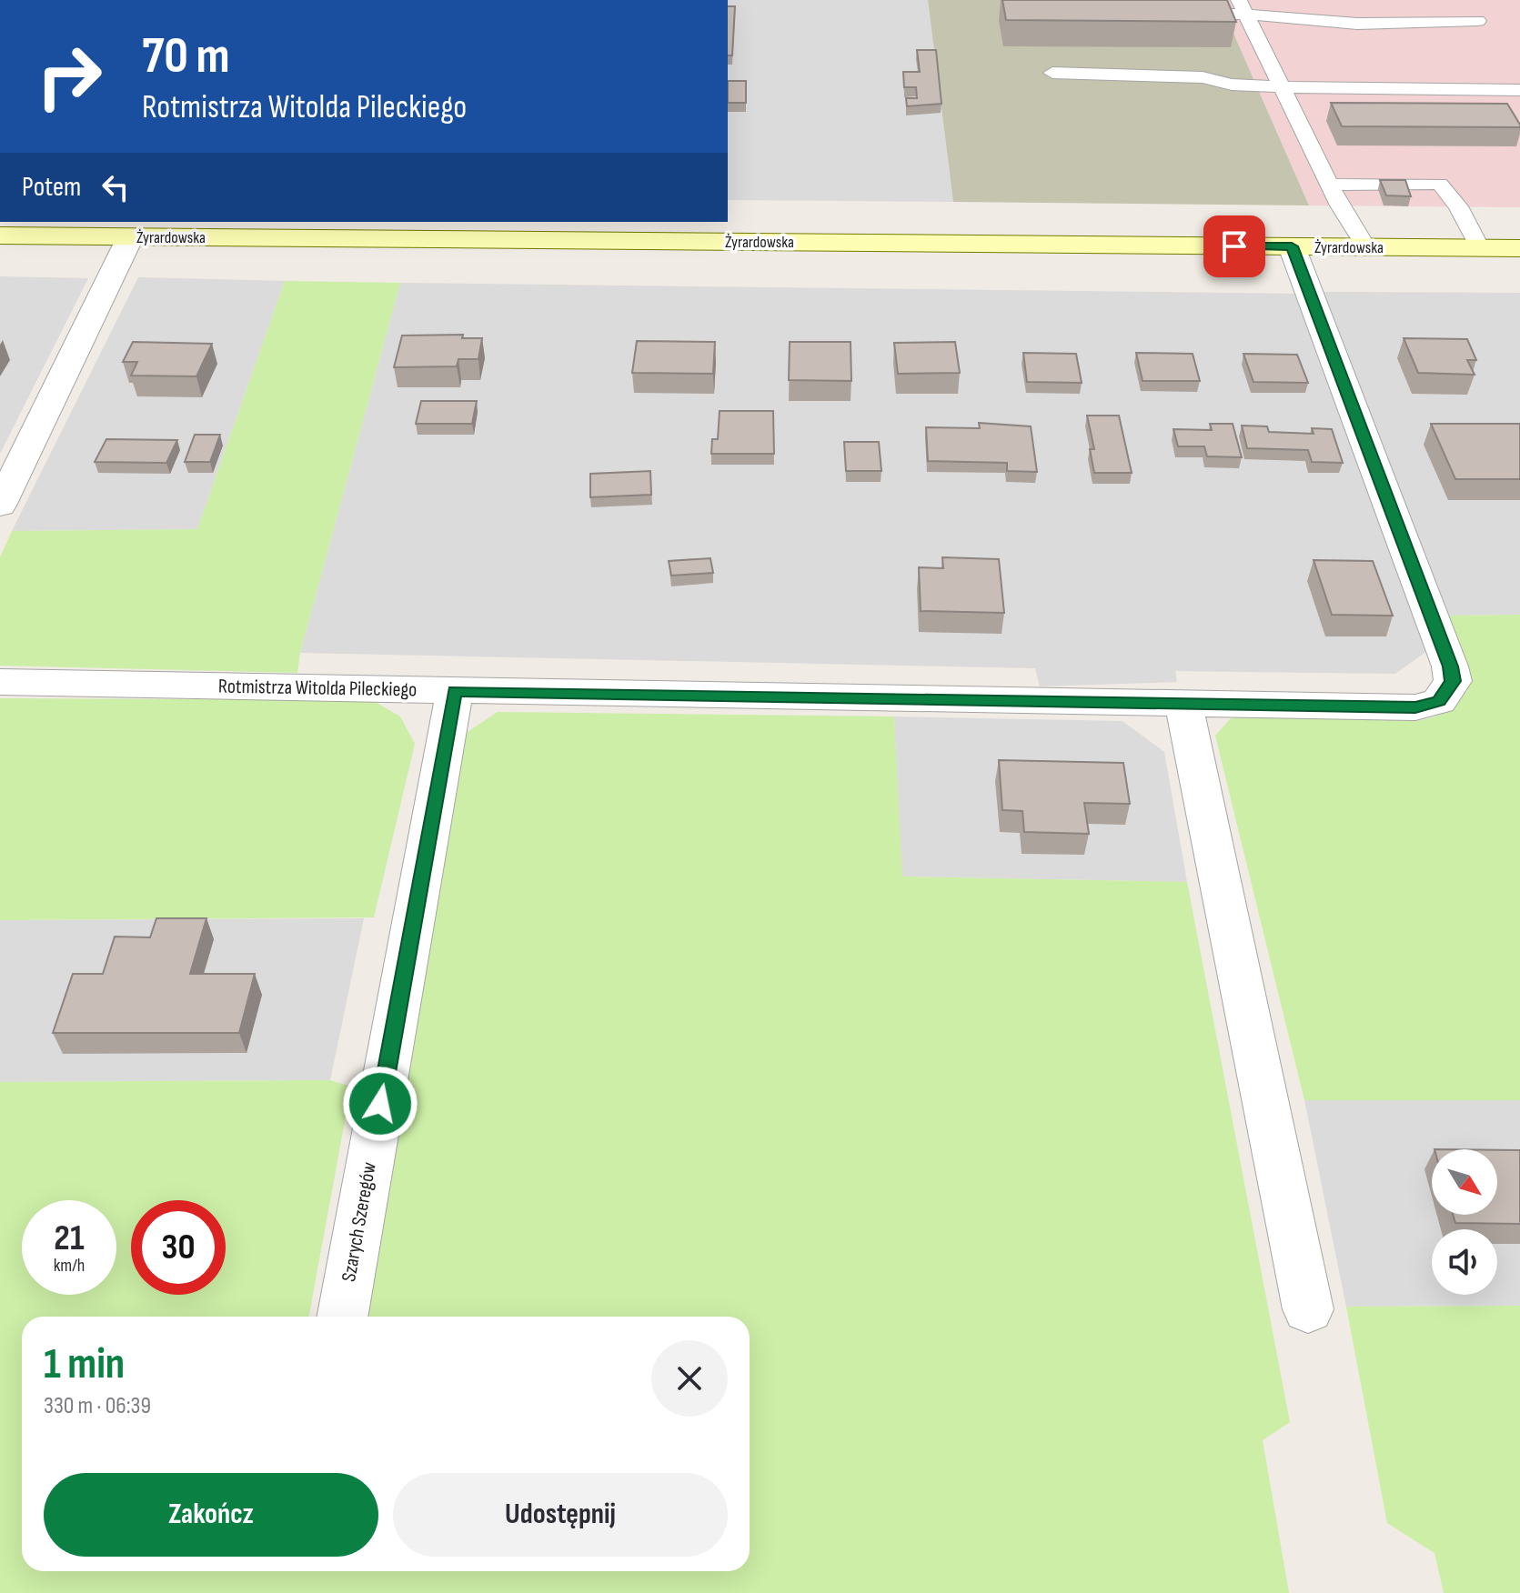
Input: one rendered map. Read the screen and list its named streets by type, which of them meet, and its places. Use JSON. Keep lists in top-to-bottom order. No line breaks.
{"streets":{"main road":["Żyrardowska"],"street":["Rotmistrza Witolda Pileckiego","Szarych Szeregów"]},"crossings":[["Żyrardowska","Rotmistrza Witolda Pileckiego"],["Rotmistrza Witolda Pileckiego","Szarych Szeregów"]],"north":"bottom right","page":{"turn":["70 m","Rotmistrza Witolda Pileckiego"],"then":"Potem","speed":"21 km/h","limit":"30","heading":["1 min","330 m · 06:39"],"buttons":["Zakończ","Udostępnij"]}}
